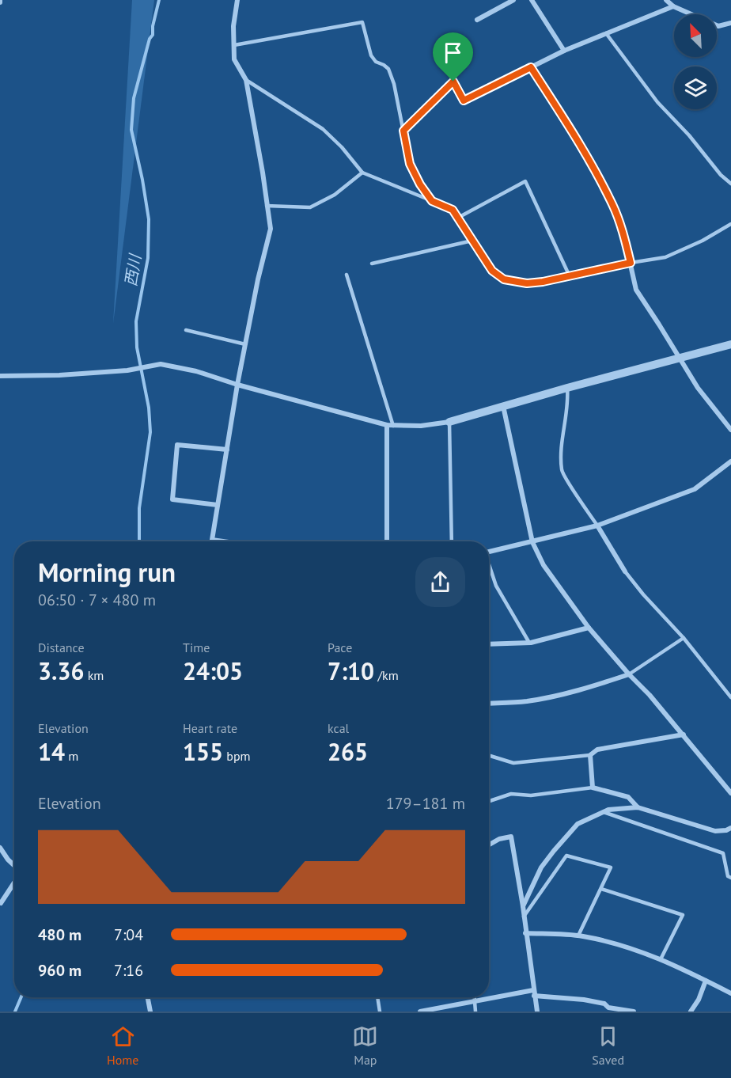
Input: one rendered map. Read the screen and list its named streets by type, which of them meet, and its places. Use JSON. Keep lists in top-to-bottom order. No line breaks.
{"water":["西川"],"north":"top left","page":{"heading":["Morning run","06:50 · 7 × 480 m"],"stats":[["Distance","3.36 km"],["Time","24:05"],["Pace","7:10 /km"],["Elevation","14 m"],["Heart rate","155 bpm"],["kcal","265"]],"chart":["Elevation","179–181 m"],"list":[{"name":"480 m","note":"7:04"},{"name":"960 m","note":"7:16"}],"tabs":["Home","Map","Saved"]}}
